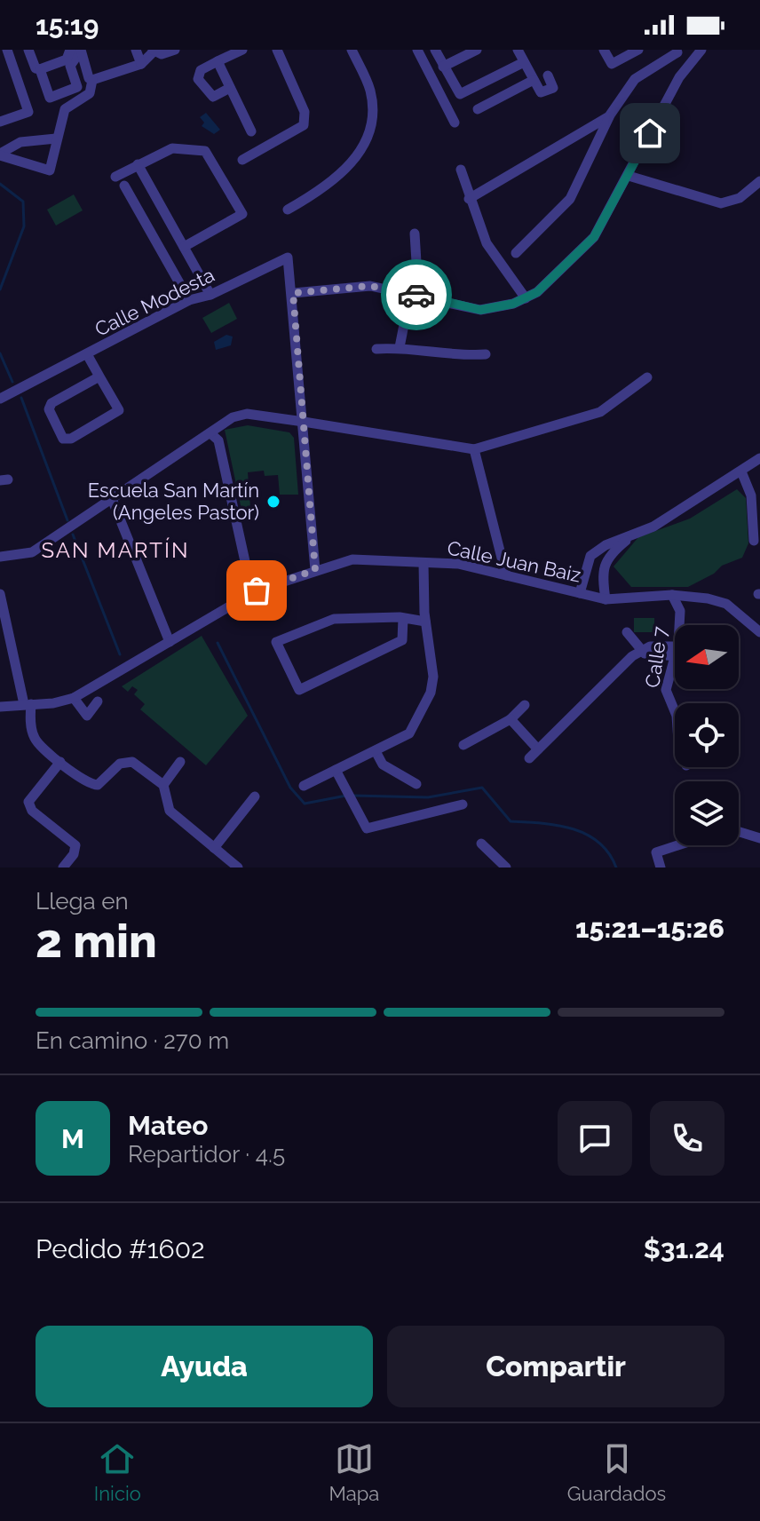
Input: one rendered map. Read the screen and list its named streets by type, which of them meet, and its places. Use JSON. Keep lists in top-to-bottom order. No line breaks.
{"streets":{"street":["Calle Modesta","Calle Juan Baiz","Calle 7"]},"crossings":[["Calle Juan Baiz","Calle 7"]],"districts":["SAN MARTÍN"],"places":["Escuela San Martín (Angeles Pastor)"],"north":"left","page":{"status":"15:19","heading":["2 min","Llega en","15:21–15:26"],"panel":["Mateo","Repartidor · 4.5","Pedido #1602","$31.24"],"bar":"En camino · 270 m","round":"M","buttons":["Ayuda","Compartir"],"tabs":["Inicio","Mapa","Guardados"]}}
